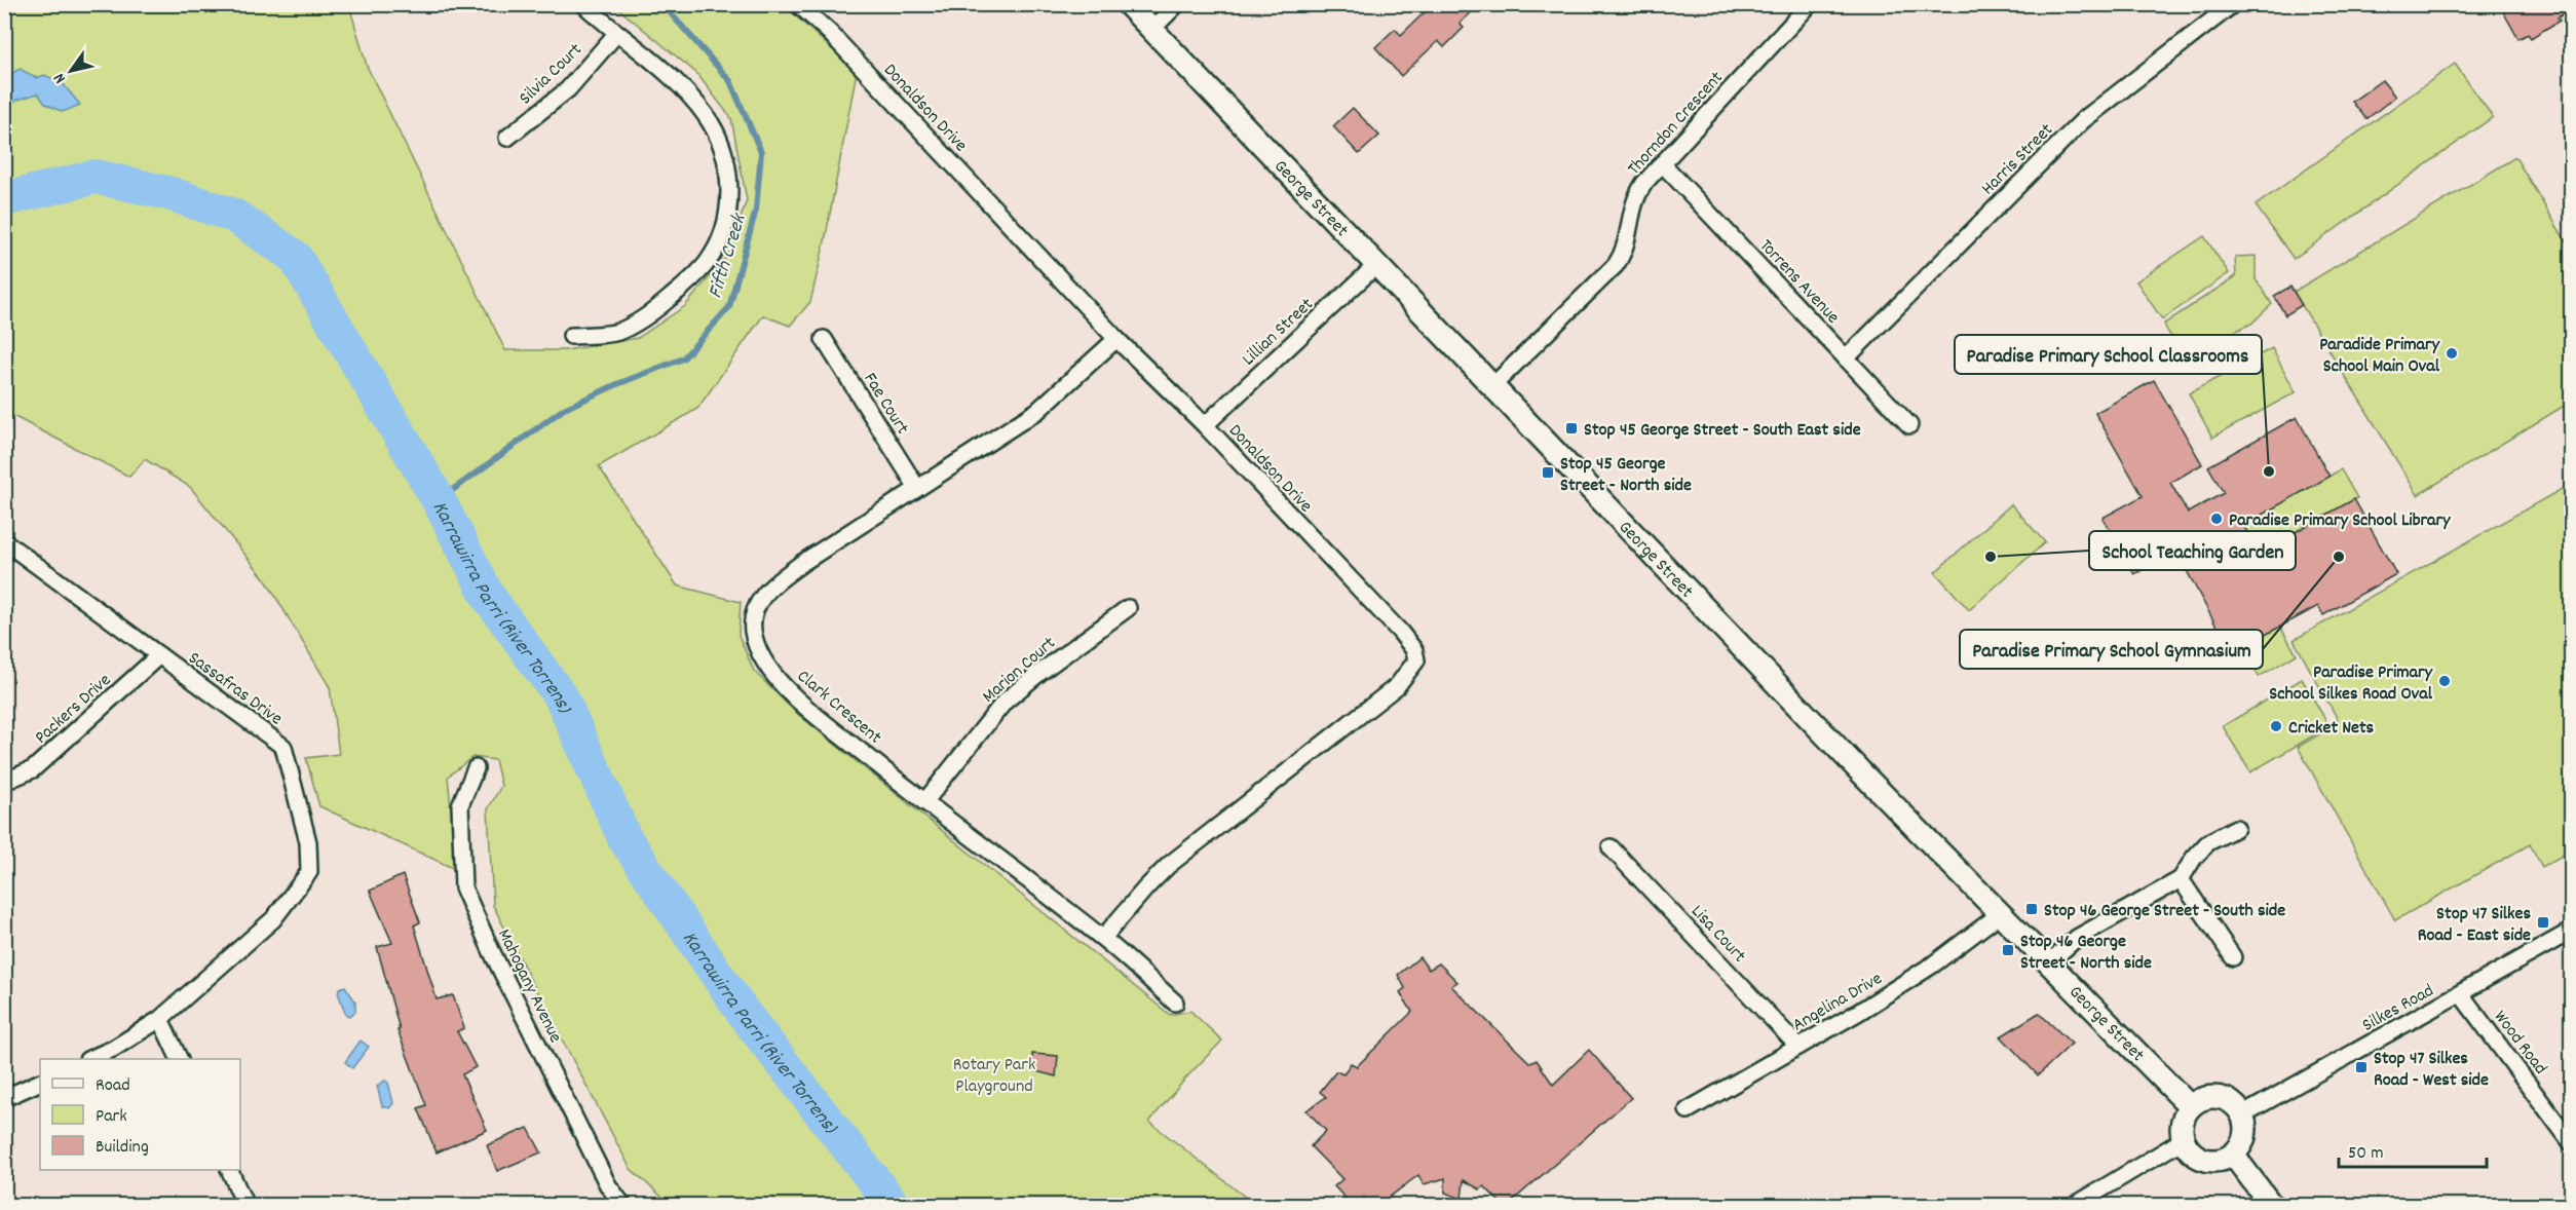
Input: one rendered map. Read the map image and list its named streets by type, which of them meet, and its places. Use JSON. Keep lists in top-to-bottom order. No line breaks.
{"streets":{"street":["Silvia Court","Donaldson Drive","Thorndon Crescent","Harris Street","George Street","Torrens Avenue","Lillian Street","Fae Court","Marion Court","Sassafras Drive","Clark Crescent","Packers Drive","Lisa Court","Mahogany Avenue","Angelina Drive","Silkes Road","Wood Road"]},"crossings":[["Donaldson Drive","Lillian Street"],["Donaldson Drive","Clark Crescent"],["Thorndon Crescent","George Street"],["Thorndon Crescent","Torrens Avenue"],["Harris Street","Torrens Avenue"],["George Street","Lillian Street"],["George Street","Angelina Drive"],["George Street","Silkes Road"],["Fae Court","Clark Crescent"],["Marion Court","Clark Crescent"],["Sassafras Drive","Packers Drive"],["Lisa Court","Angelina Drive"],["Silkes Road","Wood Road"]],"water":["Fifth Creek","Karrawirra Parri (River Torrens)"],"parks":["Rotary Park Playground"],"places":{"other":["Paradide Primary School Main Oval","Paradise Primary School Classrooms","Paradise Primary School Library","School Teaching Garden","Paradise Primary School Gymnasium","Paradise Primary School Silkes Road Oval","Cricket Nets"],"transit":["Stop 45 George Street - South East side","Stop 45 George Street - North side","Stop 46 George Street - South side","Stop 47 Silkes Road - East side","Stop 46 George Street - North side","Stop 47 Silkes Road - West side"]},"legend":["Road","Park","Building"],"scale_bar":"50 m","north":"bottom left"}
